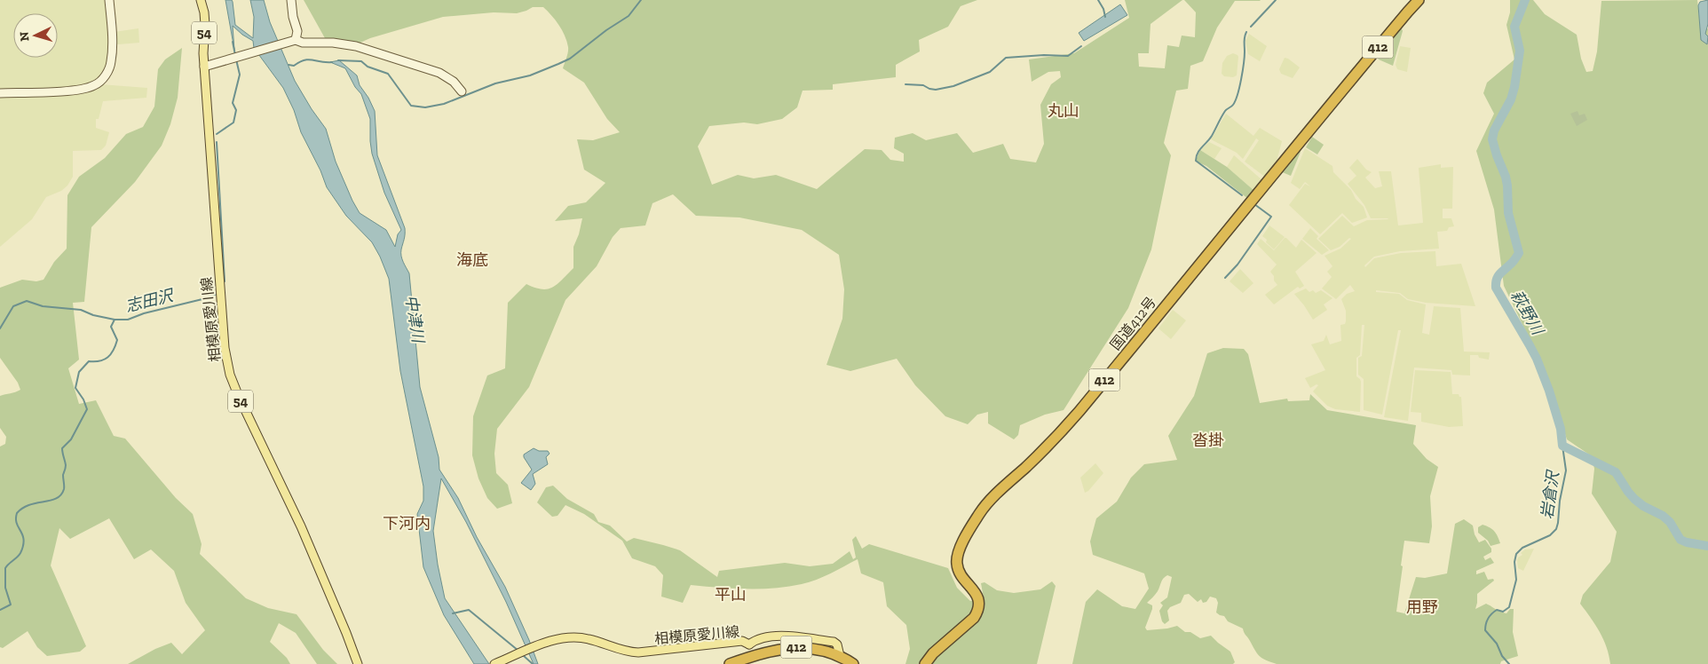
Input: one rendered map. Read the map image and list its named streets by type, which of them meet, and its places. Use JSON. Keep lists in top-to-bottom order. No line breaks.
{"streets":{"highway":["412","国道412号"],"main road":["54","相模原愛川線"]},"crossings":[["412","相模原愛川線"]],"districts":["丸山","海底","沓掛","下河内","平山","用野"],"water":["志田沢","萩野川","中津川","岩倉沢"],"north":"left"}
